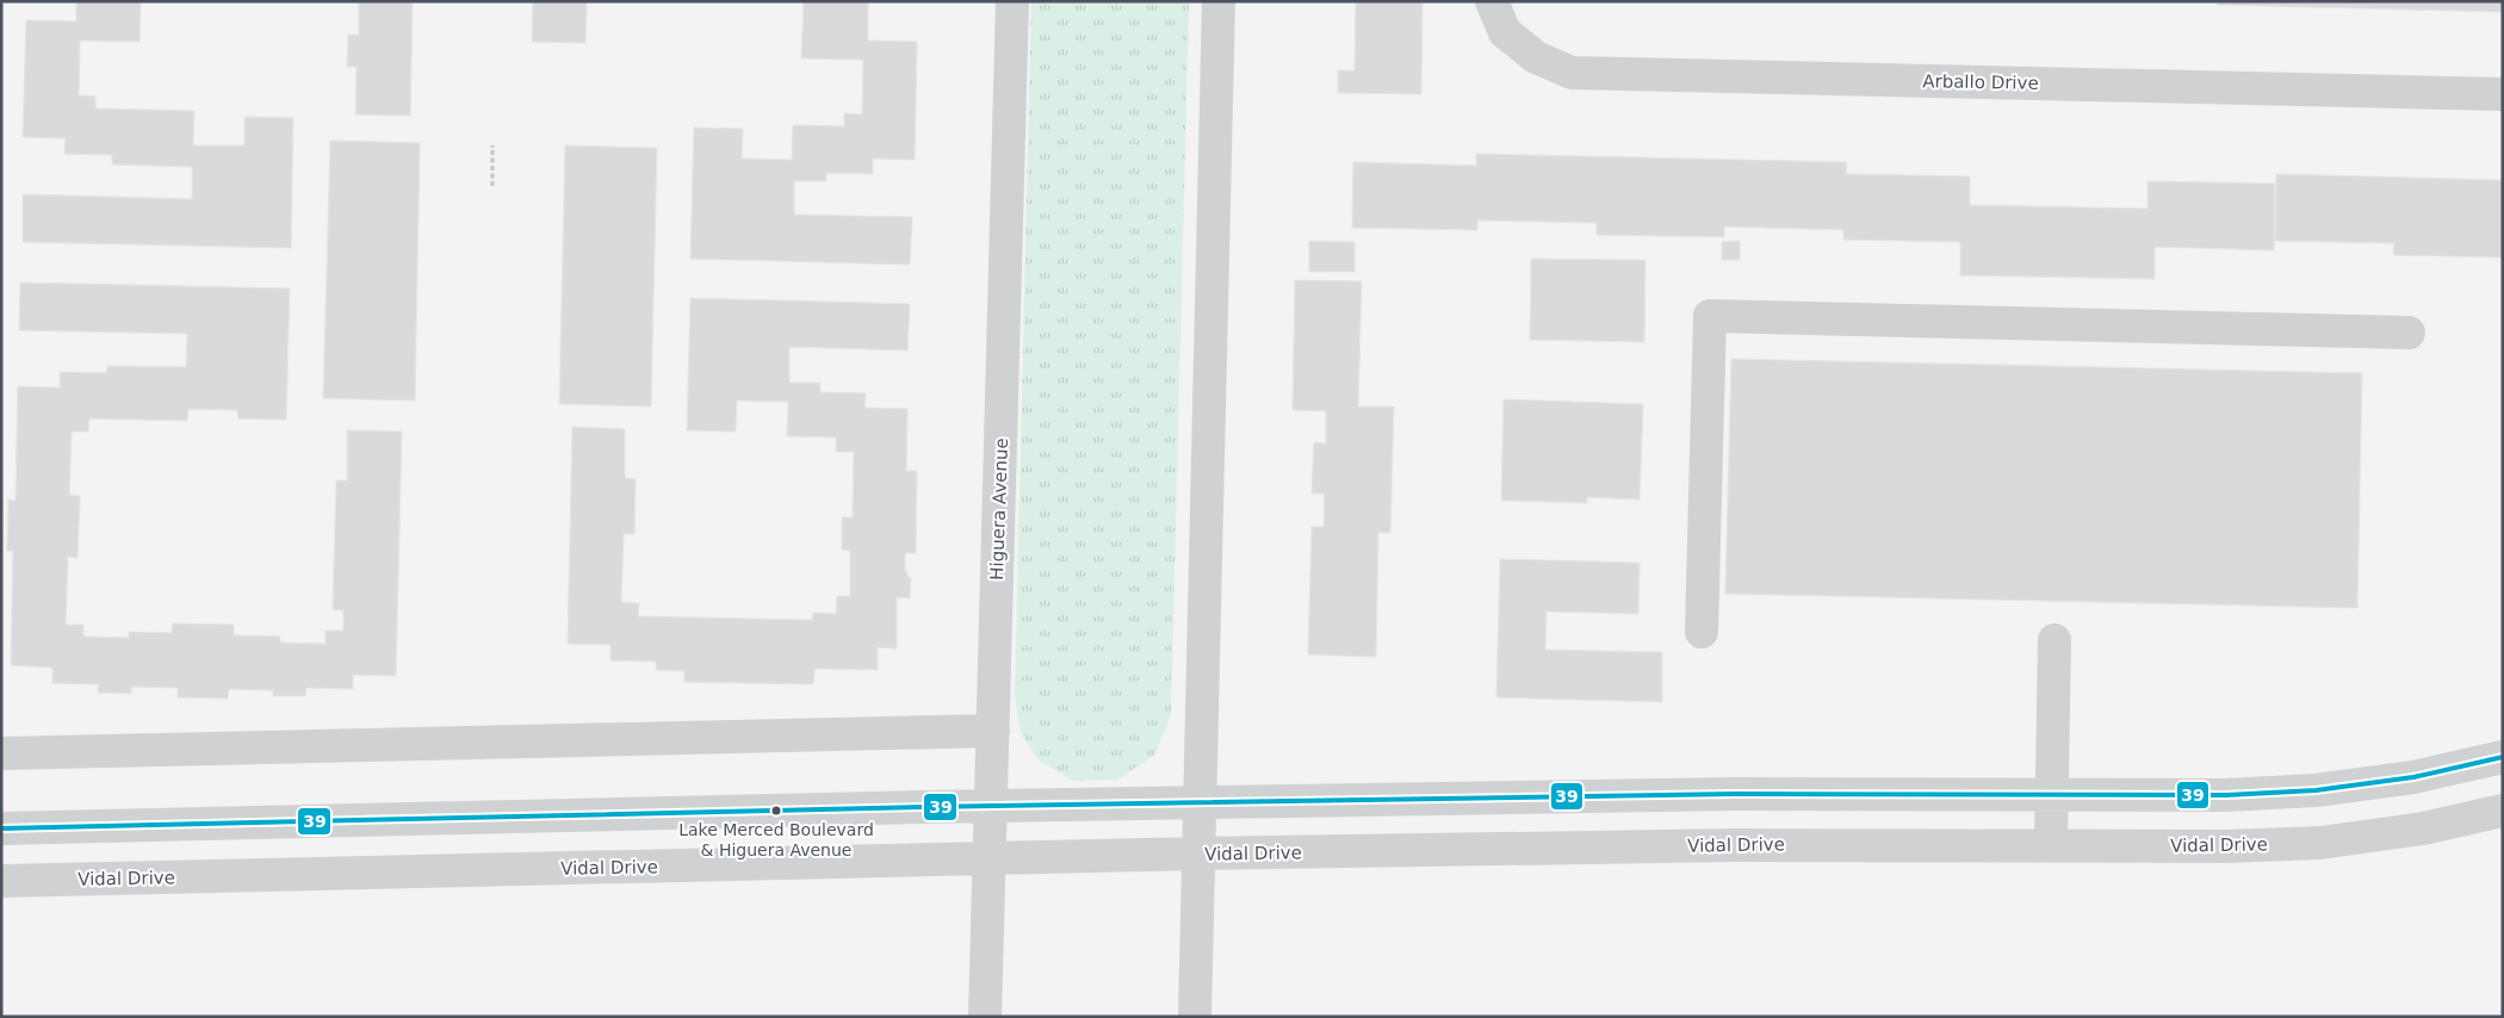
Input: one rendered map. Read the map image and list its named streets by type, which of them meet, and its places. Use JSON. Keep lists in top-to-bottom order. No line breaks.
{"streets":{"street":["Arballo Drive","Higuera Avenue","Vidal Drive"]},"crossings":[["Higuera Avenue","Vidal Drive"]],"places":["Lake Merced Boulevard & Higuera Avenue"],"lines":["transit line 39"]}
